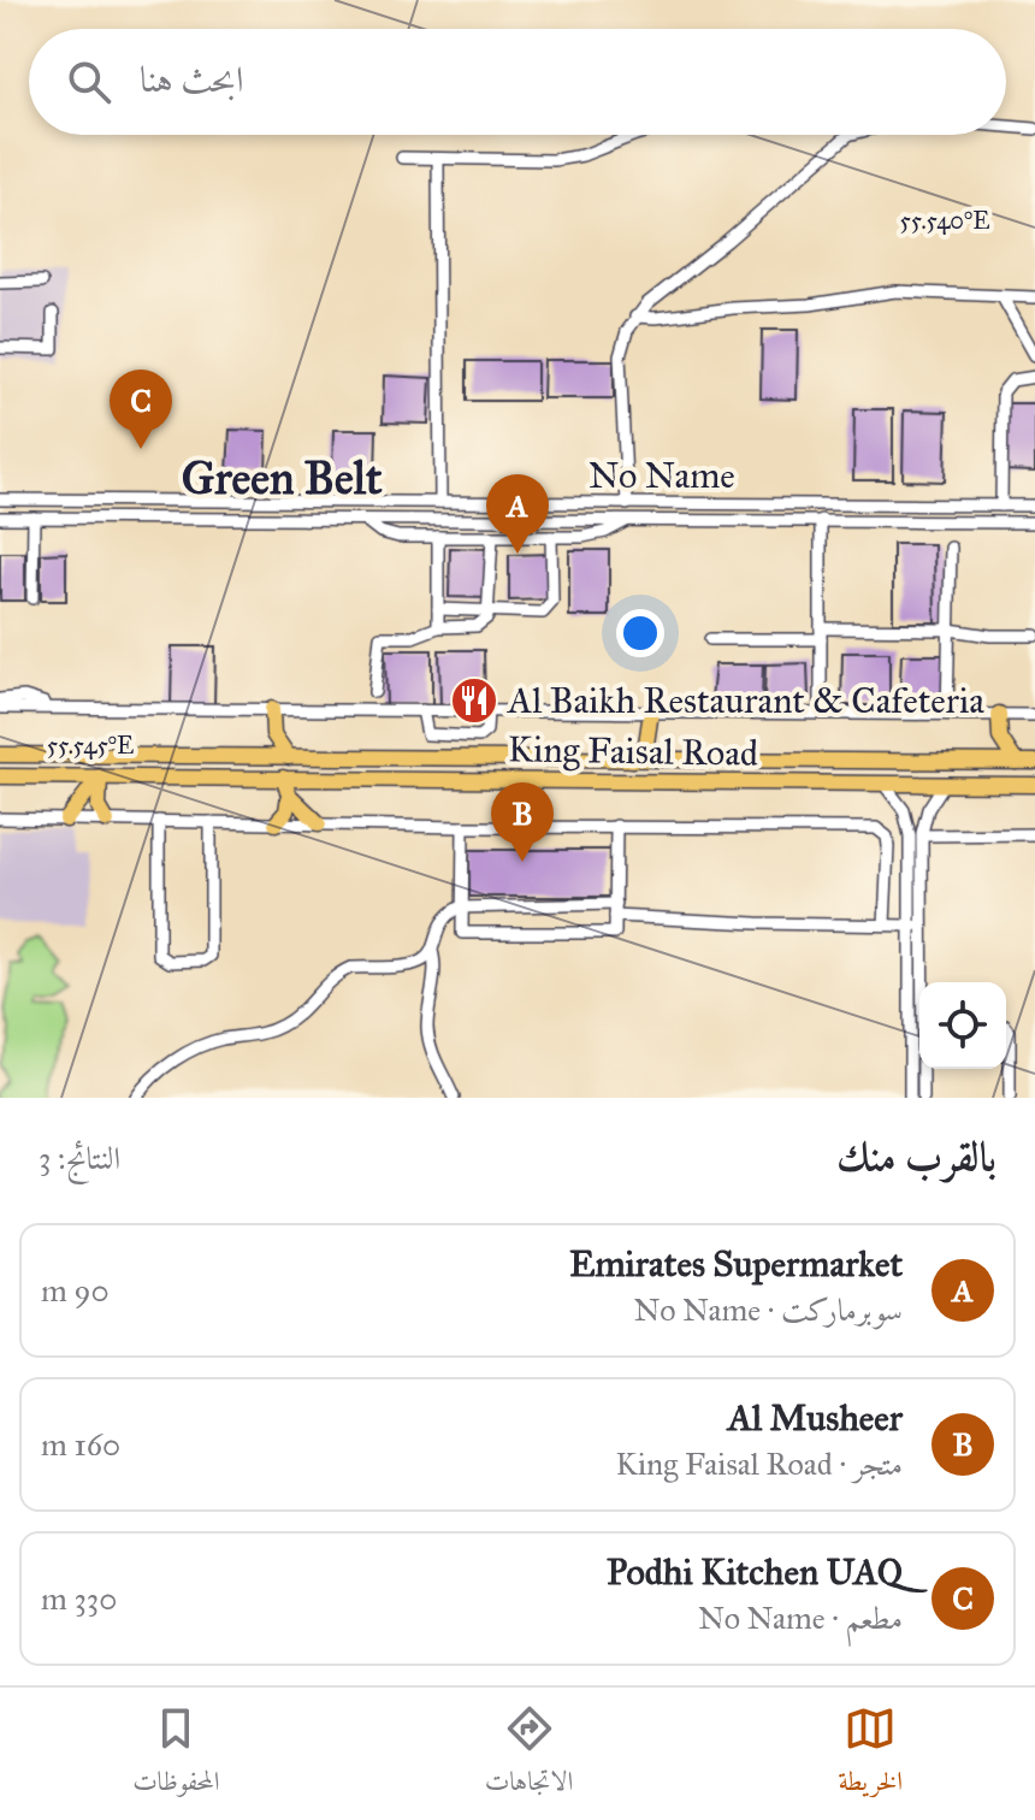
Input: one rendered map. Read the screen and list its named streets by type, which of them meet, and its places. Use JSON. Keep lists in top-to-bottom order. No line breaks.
{"streets":{"main road":["King Faisal Road"],"street":["No Name"]},"districts":["Green Belt"],"places":{"restaurant":["Al Baikh Restaurant & Cafeteria"]},"page":{"search":"ابحث هنا","pins":["C","A","B"],"heading":["بالقرب منك","النتائج: 3"],"list":[{"mark":"A","name":"Emirates Supermarket","note":"سوبرماركت · No Name","value":"90 m"},{"mark":"B","name":"Al Musheer","note":"متجر · King Faisal Road","value":"160 m"},{"mark":"C","name":"Podhi Kitchen UAQ","note":"مطعم · No Name","value":"330 m"}],"nav":["الخريطة","الاتجاهات","المحفوظات"]},"coordinates":["55.540°E","55.545°E"]}
